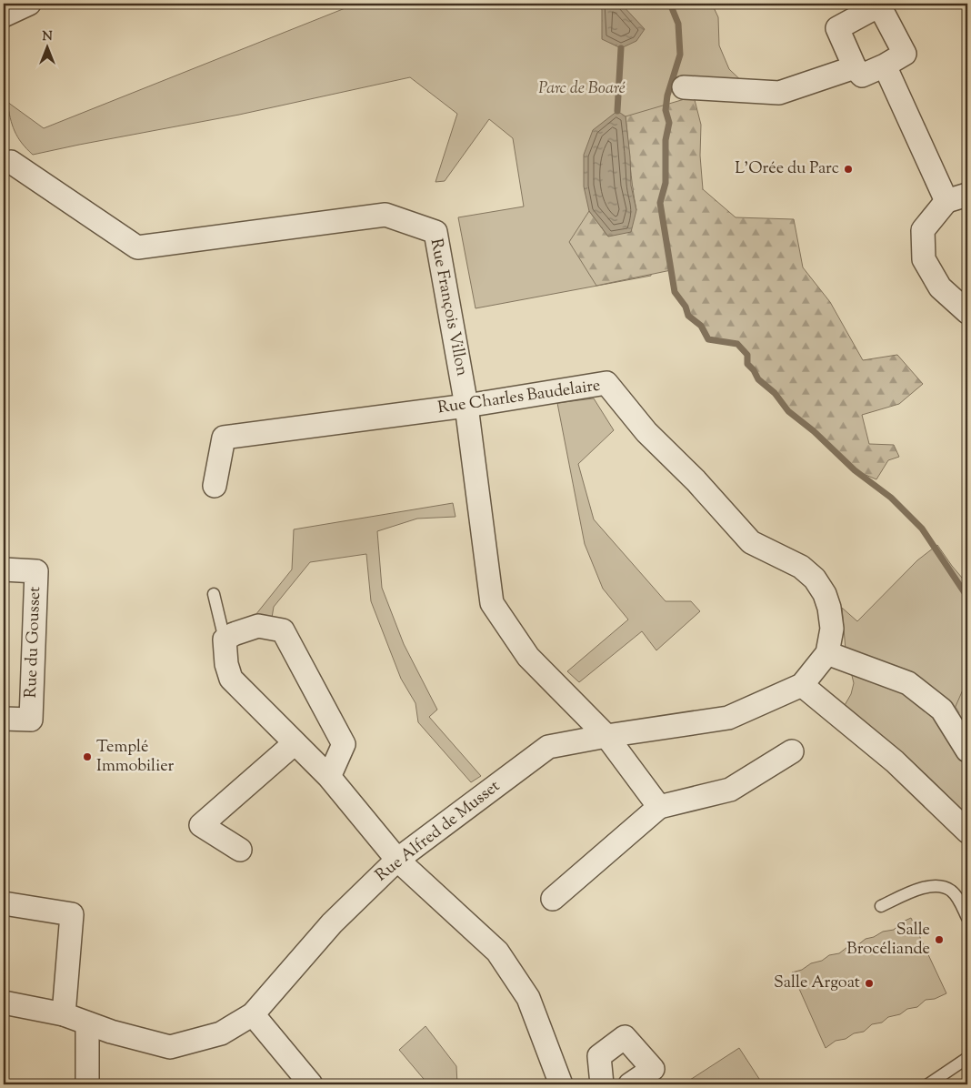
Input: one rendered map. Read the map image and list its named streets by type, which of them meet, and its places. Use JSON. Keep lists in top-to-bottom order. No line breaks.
{"streets":{"street":["Rue François Villon","Rue Charles Baudelaire","Rue du Gousset","Rue Alfred de Musset"]},"crossings":[["Rue François Villon","Rue Charles Baudelaire"],["Rue François Villon","Rue Alfred de Musset"],["Rue Charles Baudelaire","Rue Alfred de Musset"]],"parks":["Parc de Boaré"],"places":["L'Orée du Parc","Templé Immobilier","Salle Brocéliande","Salle Argoat"],"north":"top"}
